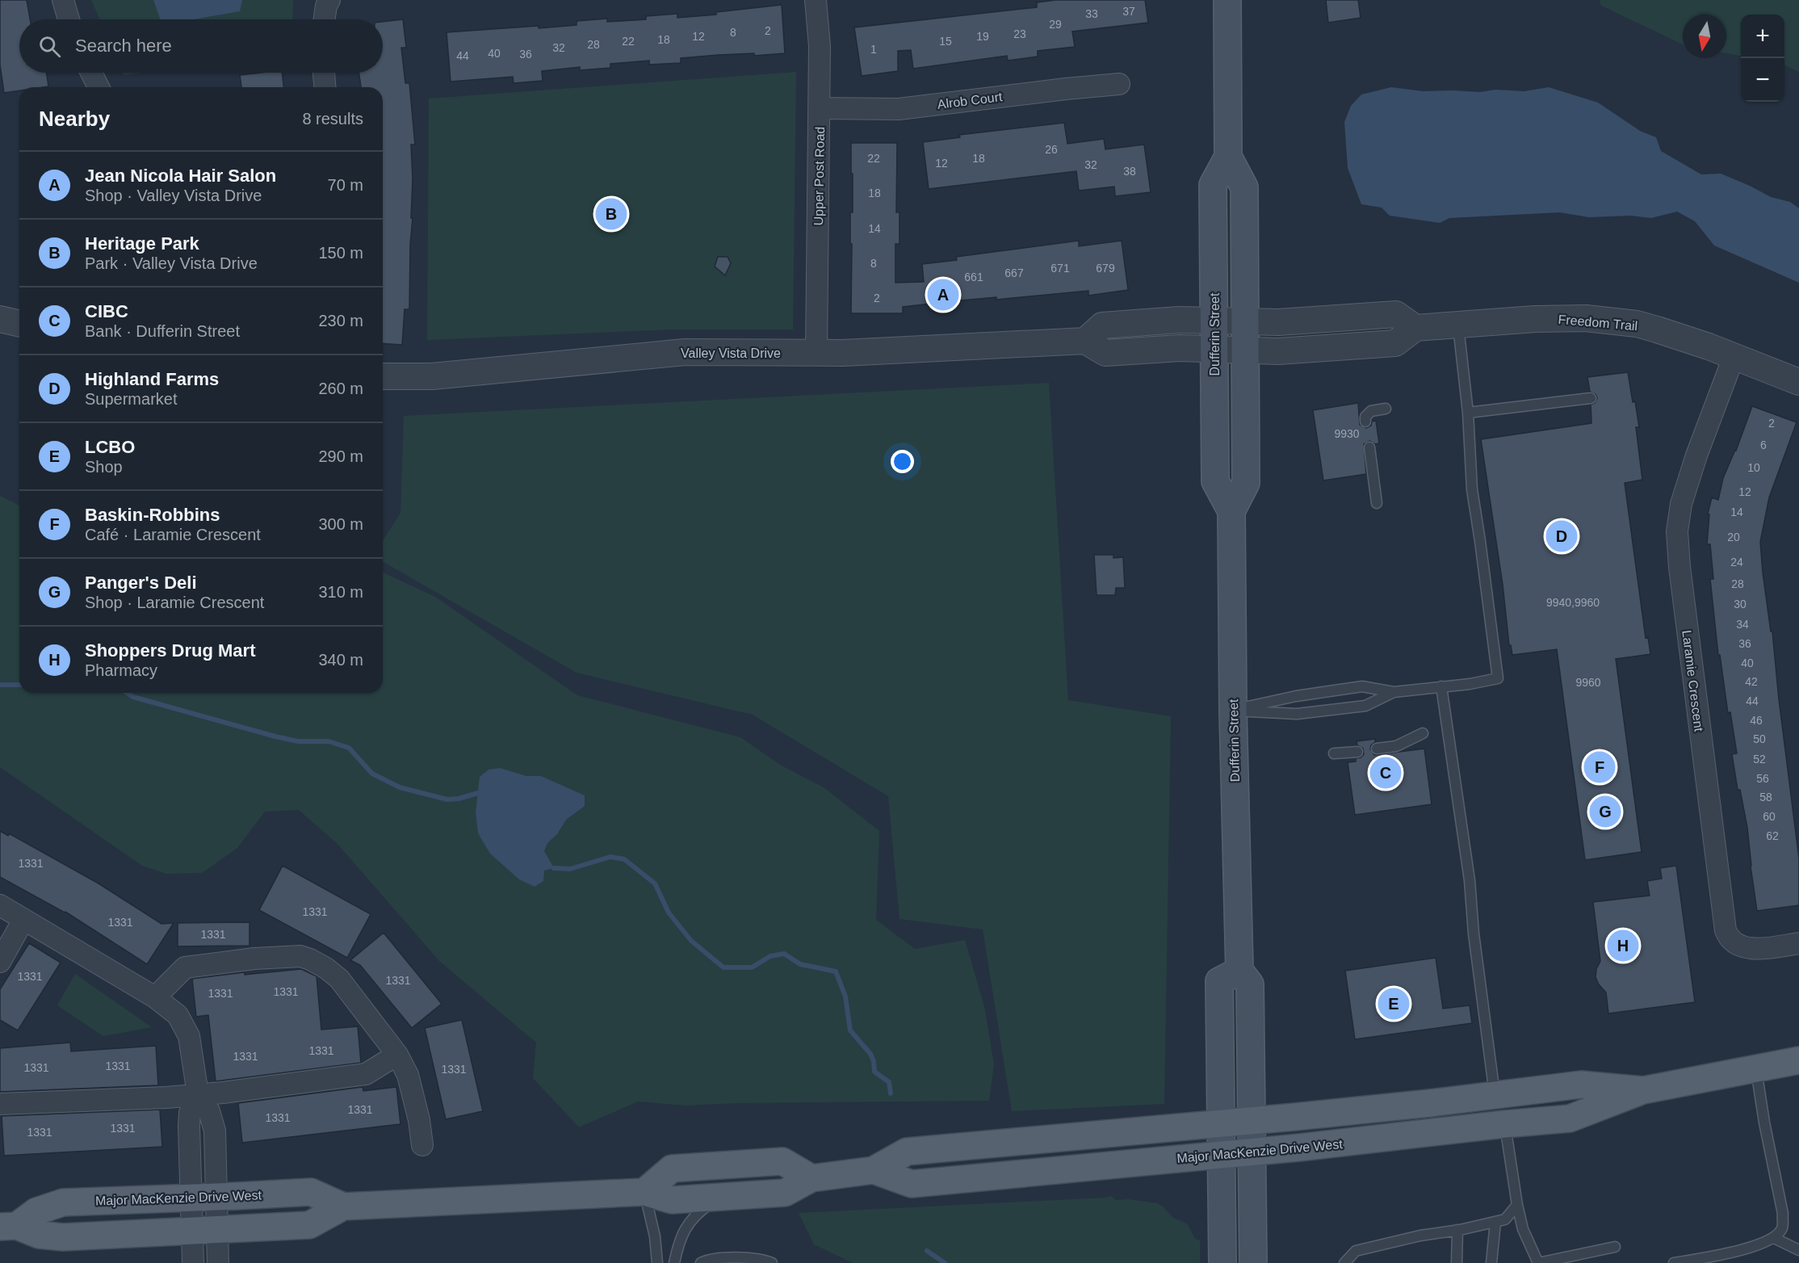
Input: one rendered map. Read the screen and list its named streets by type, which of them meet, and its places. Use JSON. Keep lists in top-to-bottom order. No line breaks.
{"streets":{"main road":["Dufferin Street","Major MacKenzie Drive West"],"street":["Alrob Court","Upper Post Road","Freedom Trail","Valley Vista Drive","Laramie Crescent"]},"crossings":[["Alrob Court","Upper Post Road"],["Upper Post Road","Valley Vista Drive"],["Freedom Trail","Laramie Crescent"],["Dufferin Street","Major MacKenzie Drive West"]],"house_numbers":["37","33","29","2","8","23","12","19","18","22","15","28","32","1","40","36","44","26","22","18","12","32","38","18","14","8","671","679","667","661","2","2","9930","6","10","12","14","20","24","28","9940,9960","30","34","36","40","42","9960","44","46","50","52","56","58","60","62","1331","1331","1331","1331","1331","1331","1331","1331","1331","1331","1331","1331","1331","1331","1331","1331","1331"],"north":"bottom","page":{"map_buttons":["+","−"],"search":"Search here","heading":["Nearby","8 results"],"list":[{"mark":"A","name":"Jean Nicola Hair Salon","note":"Shop · Valley Vista Drive","value":"70 m"},{"mark":"B","name":"Heritage Park","note":"Park · Valley Vista Drive","value":"150 m"},{"mark":"C","name":"CIBC","note":"Bank · Dufferin Street","value":"230 m"},{"mark":"D","name":"Highland Farms","note":"Supermarket","value":"260 m"},{"mark":"E","name":"LCBO","note":"Shop","value":"290 m"},{"mark":"F","name":"Baskin-Robbins","note":"Café · Laramie Crescent","value":"300 m"},{"mark":"G","name":"Panger's Deli","note":"Shop · Laramie Crescent","value":"310 m"},{"mark":"H","name":"Shoppers Drug Mart","note":"Pharmacy","value":"340 m"}],"pins":["B","A","D","F","C","G","H","E"]}}
